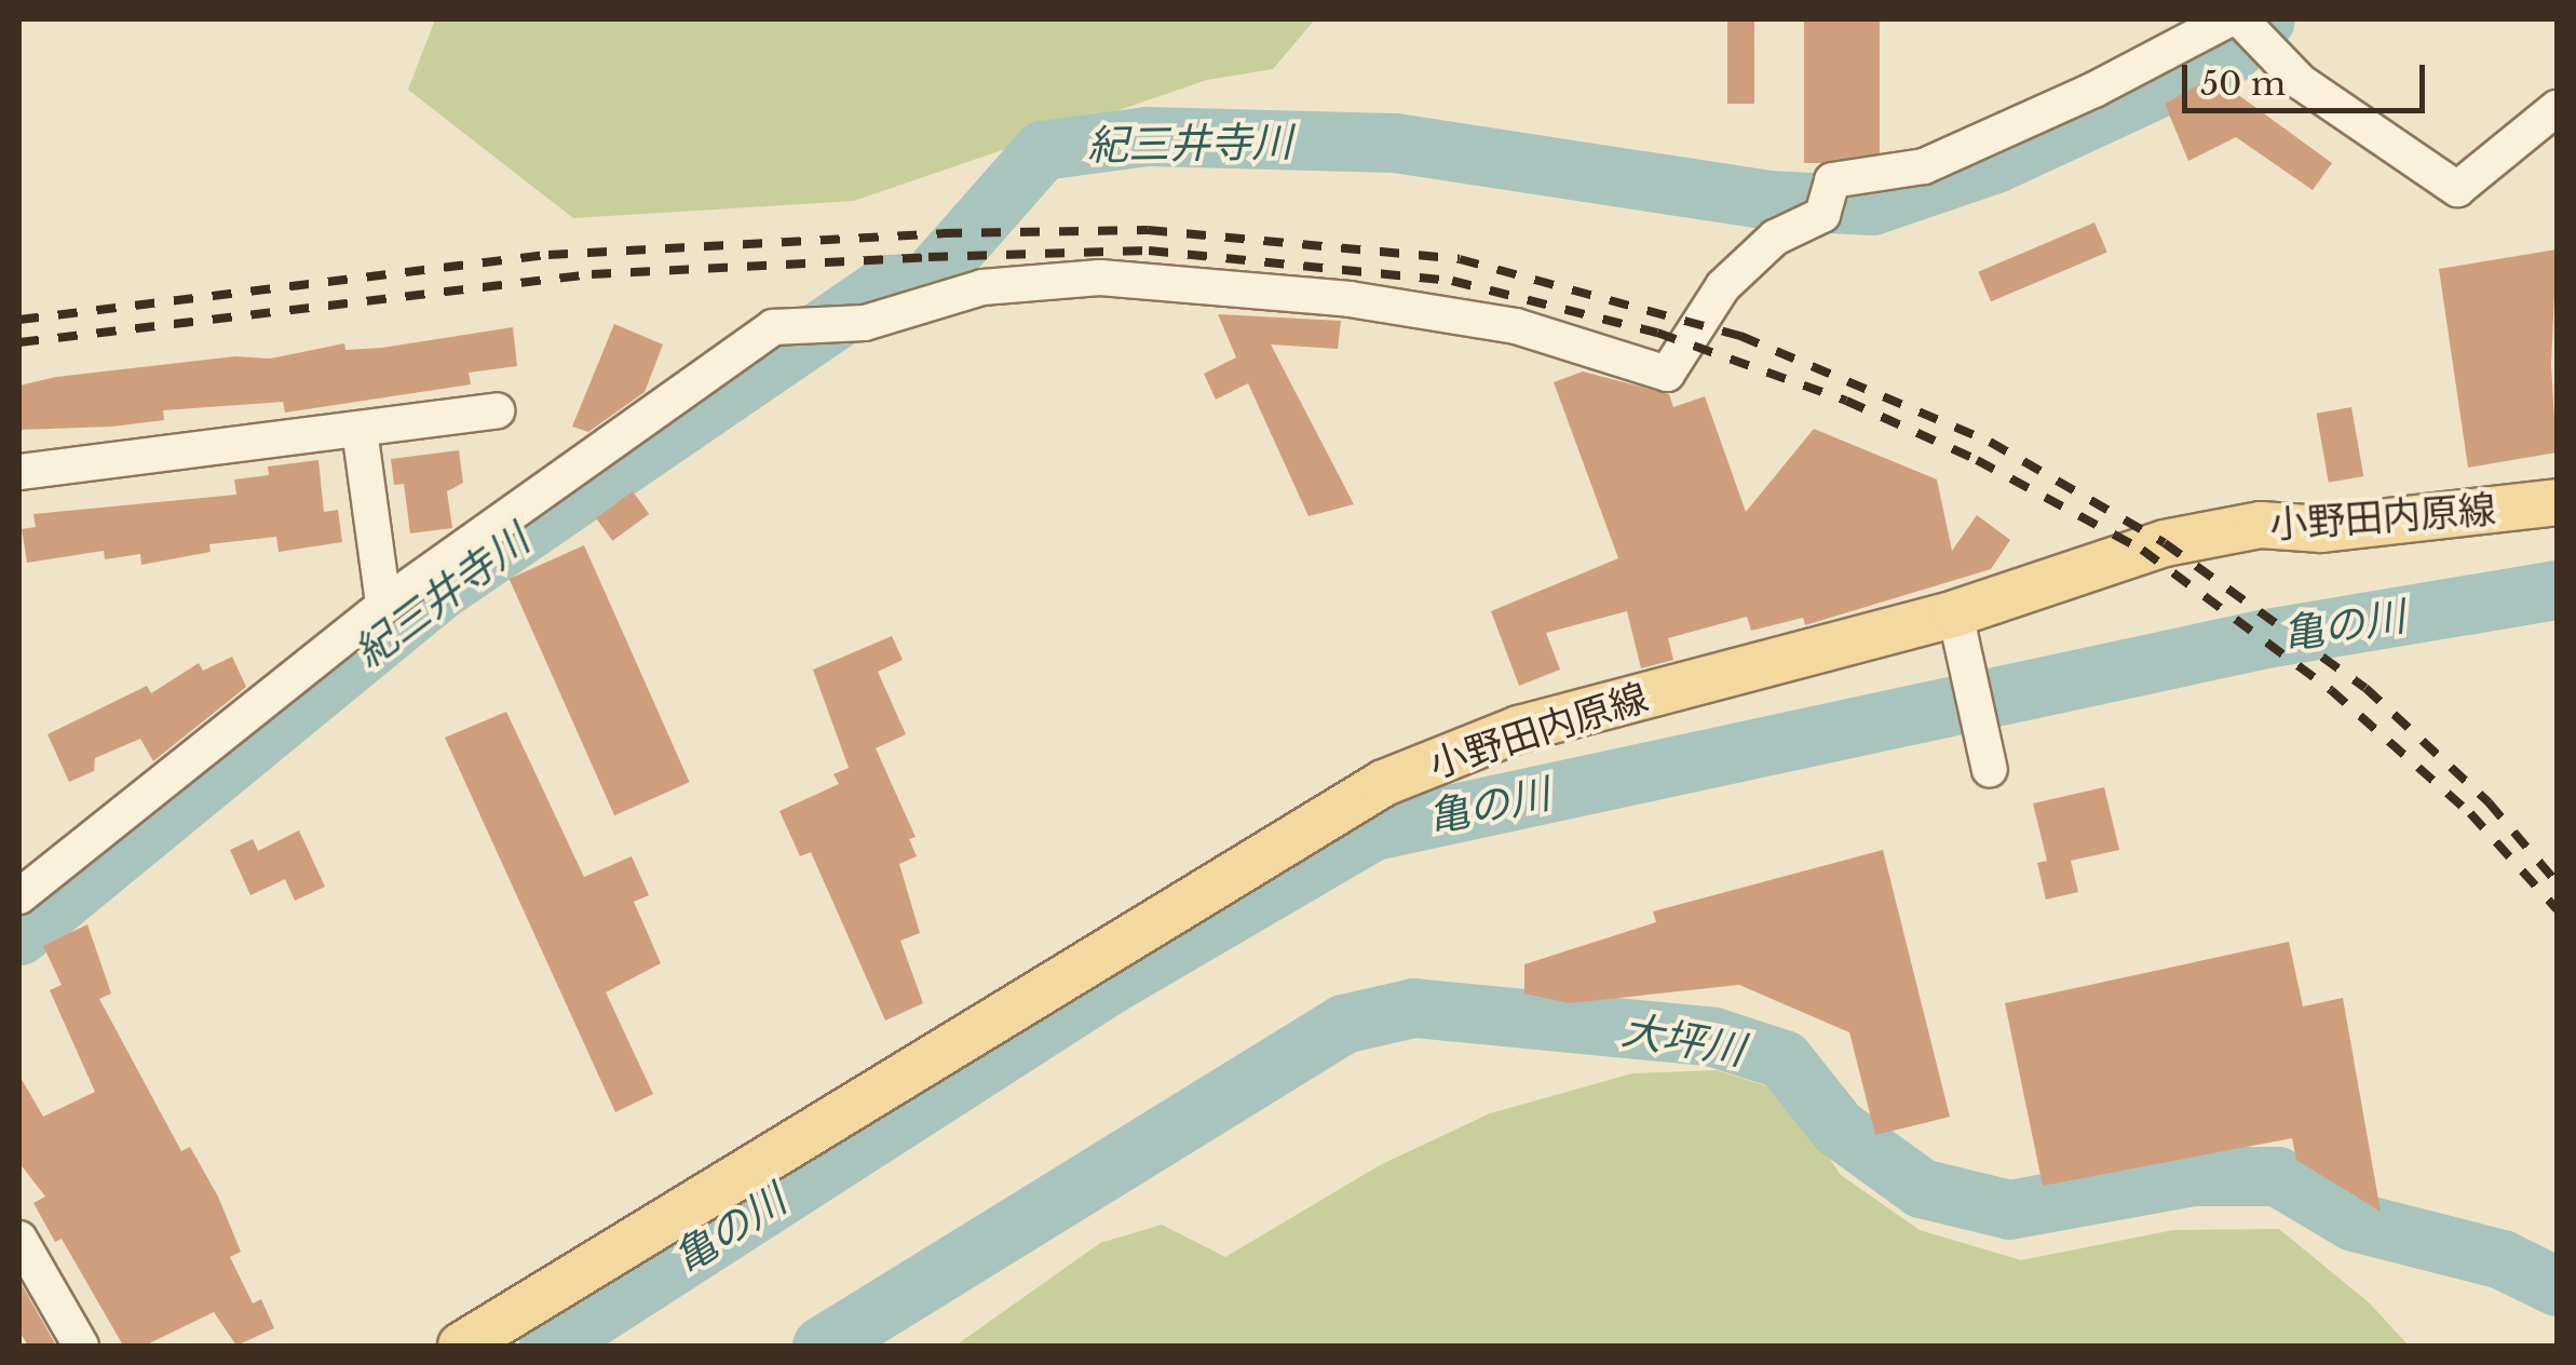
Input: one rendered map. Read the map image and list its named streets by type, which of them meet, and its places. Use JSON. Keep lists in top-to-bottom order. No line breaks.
{"streets":{"main road":["小野田内原線"]},"water":["紀三井寺川","亀の川","大坪川"],"scale_bar":"50 m"}
